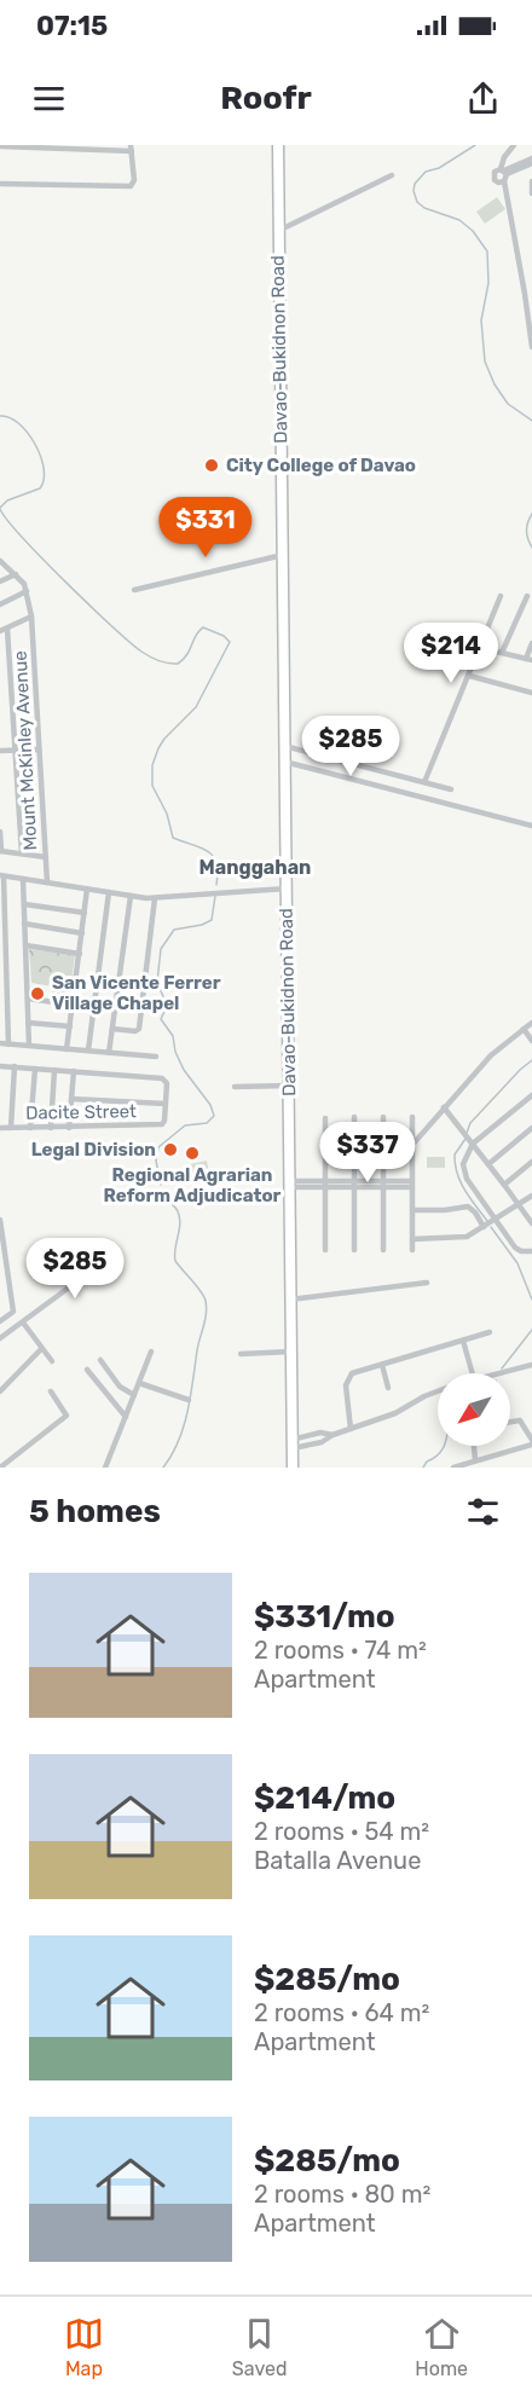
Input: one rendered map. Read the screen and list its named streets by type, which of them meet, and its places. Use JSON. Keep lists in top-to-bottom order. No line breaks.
{"streets":{"highway":["Davao-Bukidnon Road"],"street":["Mount McKinley Avenue","Dacite Street"]},"districts":["Manggahan"],"places":["City College of Davao","San Vicente Ferrer Village Chapel","Legal Division","Regional Agrarian Reform Adjudicator"],"north":"bottom left","page":{"status":"07:15","header":"Roofr","price":["$331","$214","$285","$337","$285"],"heading":"5 homes","list":[{"name":"$331/mo","note":"2 rooms · 74 m² · Apartment"},{"name":"$214/mo","note":"2 rooms · 54 m² · Batalla Avenue"},{"name":"$285/mo","note":"2 rooms · 64 m² · Apartment"},{"name":"$285/mo","note":"2 rooms · 80 m² · Apartment"}],"tabs":["Map","Saved","Home"]}}
